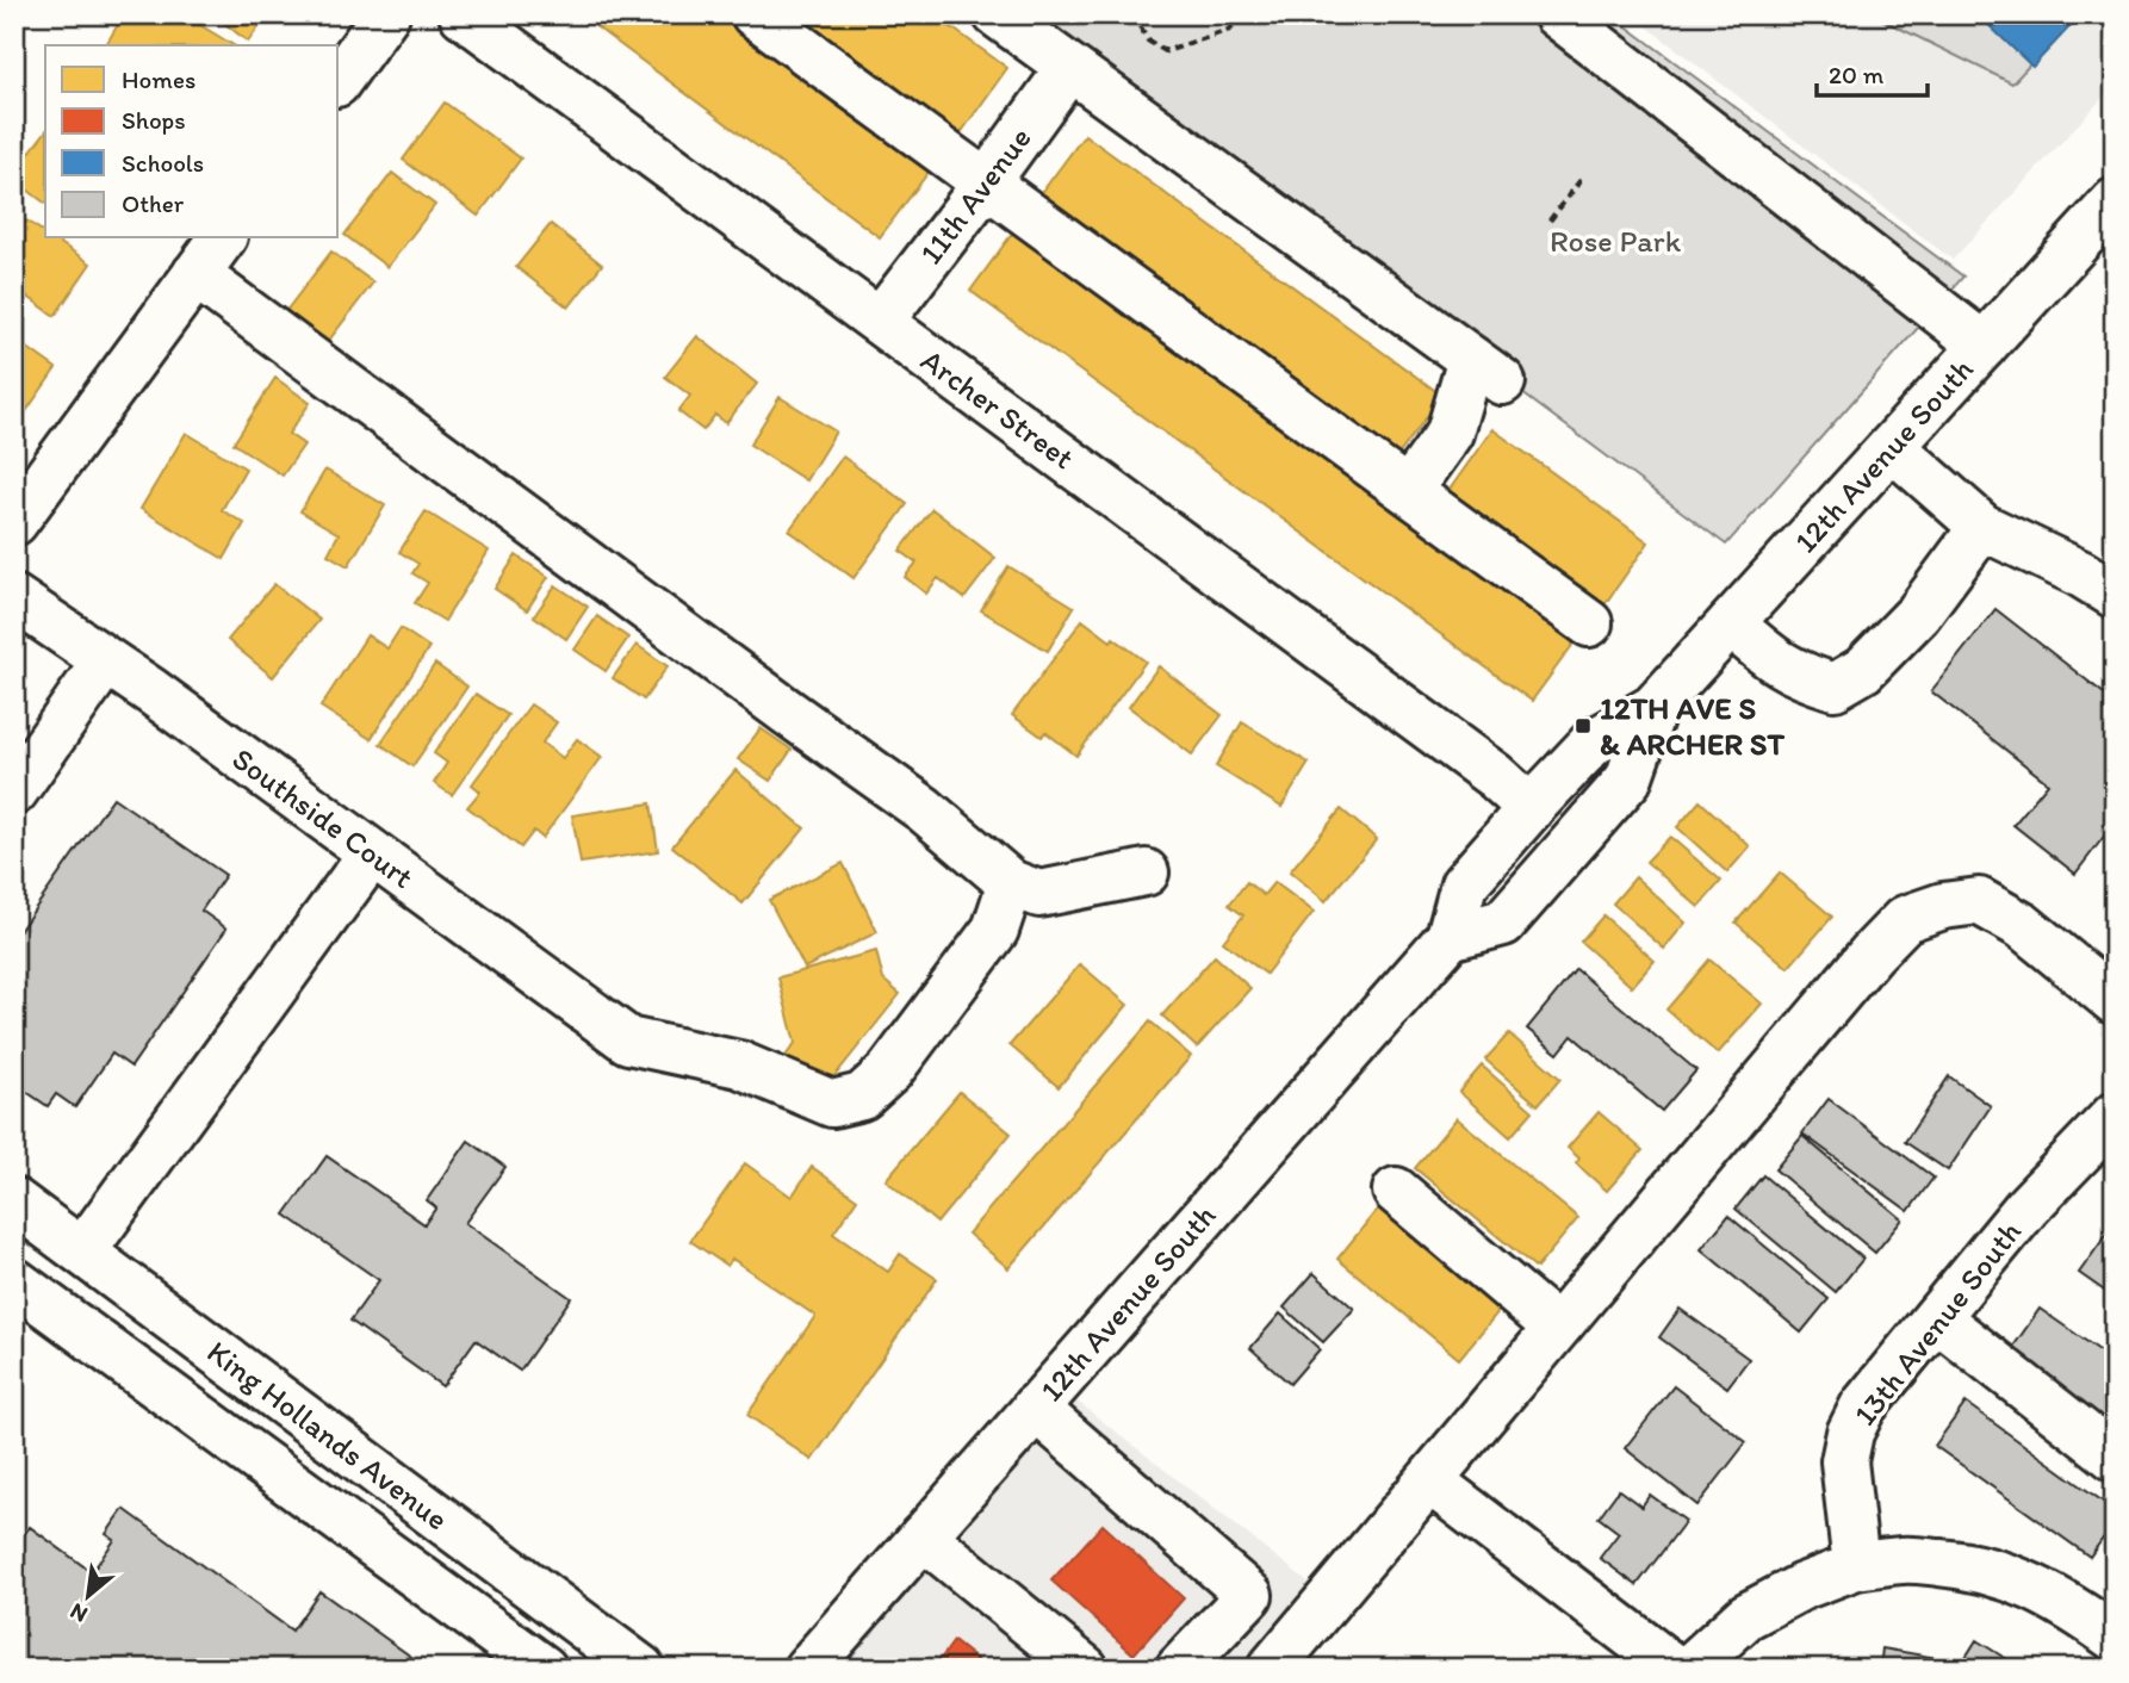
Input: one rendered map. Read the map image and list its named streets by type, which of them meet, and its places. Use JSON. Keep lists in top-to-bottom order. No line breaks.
{"streets":{"street":["11th Avenue","Archer Street","12th Avenue South","Southside Court","13th Avenue South","King Hollands Avenue"]},"crossings":[["11th Avenue","Archer Street"],["Archer Street","12th Avenue South"]],"parks":["Rose Park"],"places":{"transit":["12TH AVE S & ARCHER ST"]},"legend":["Homes","Shops","Schools","Other"],"scale_bar":"20 m","north":"bottom left"}
